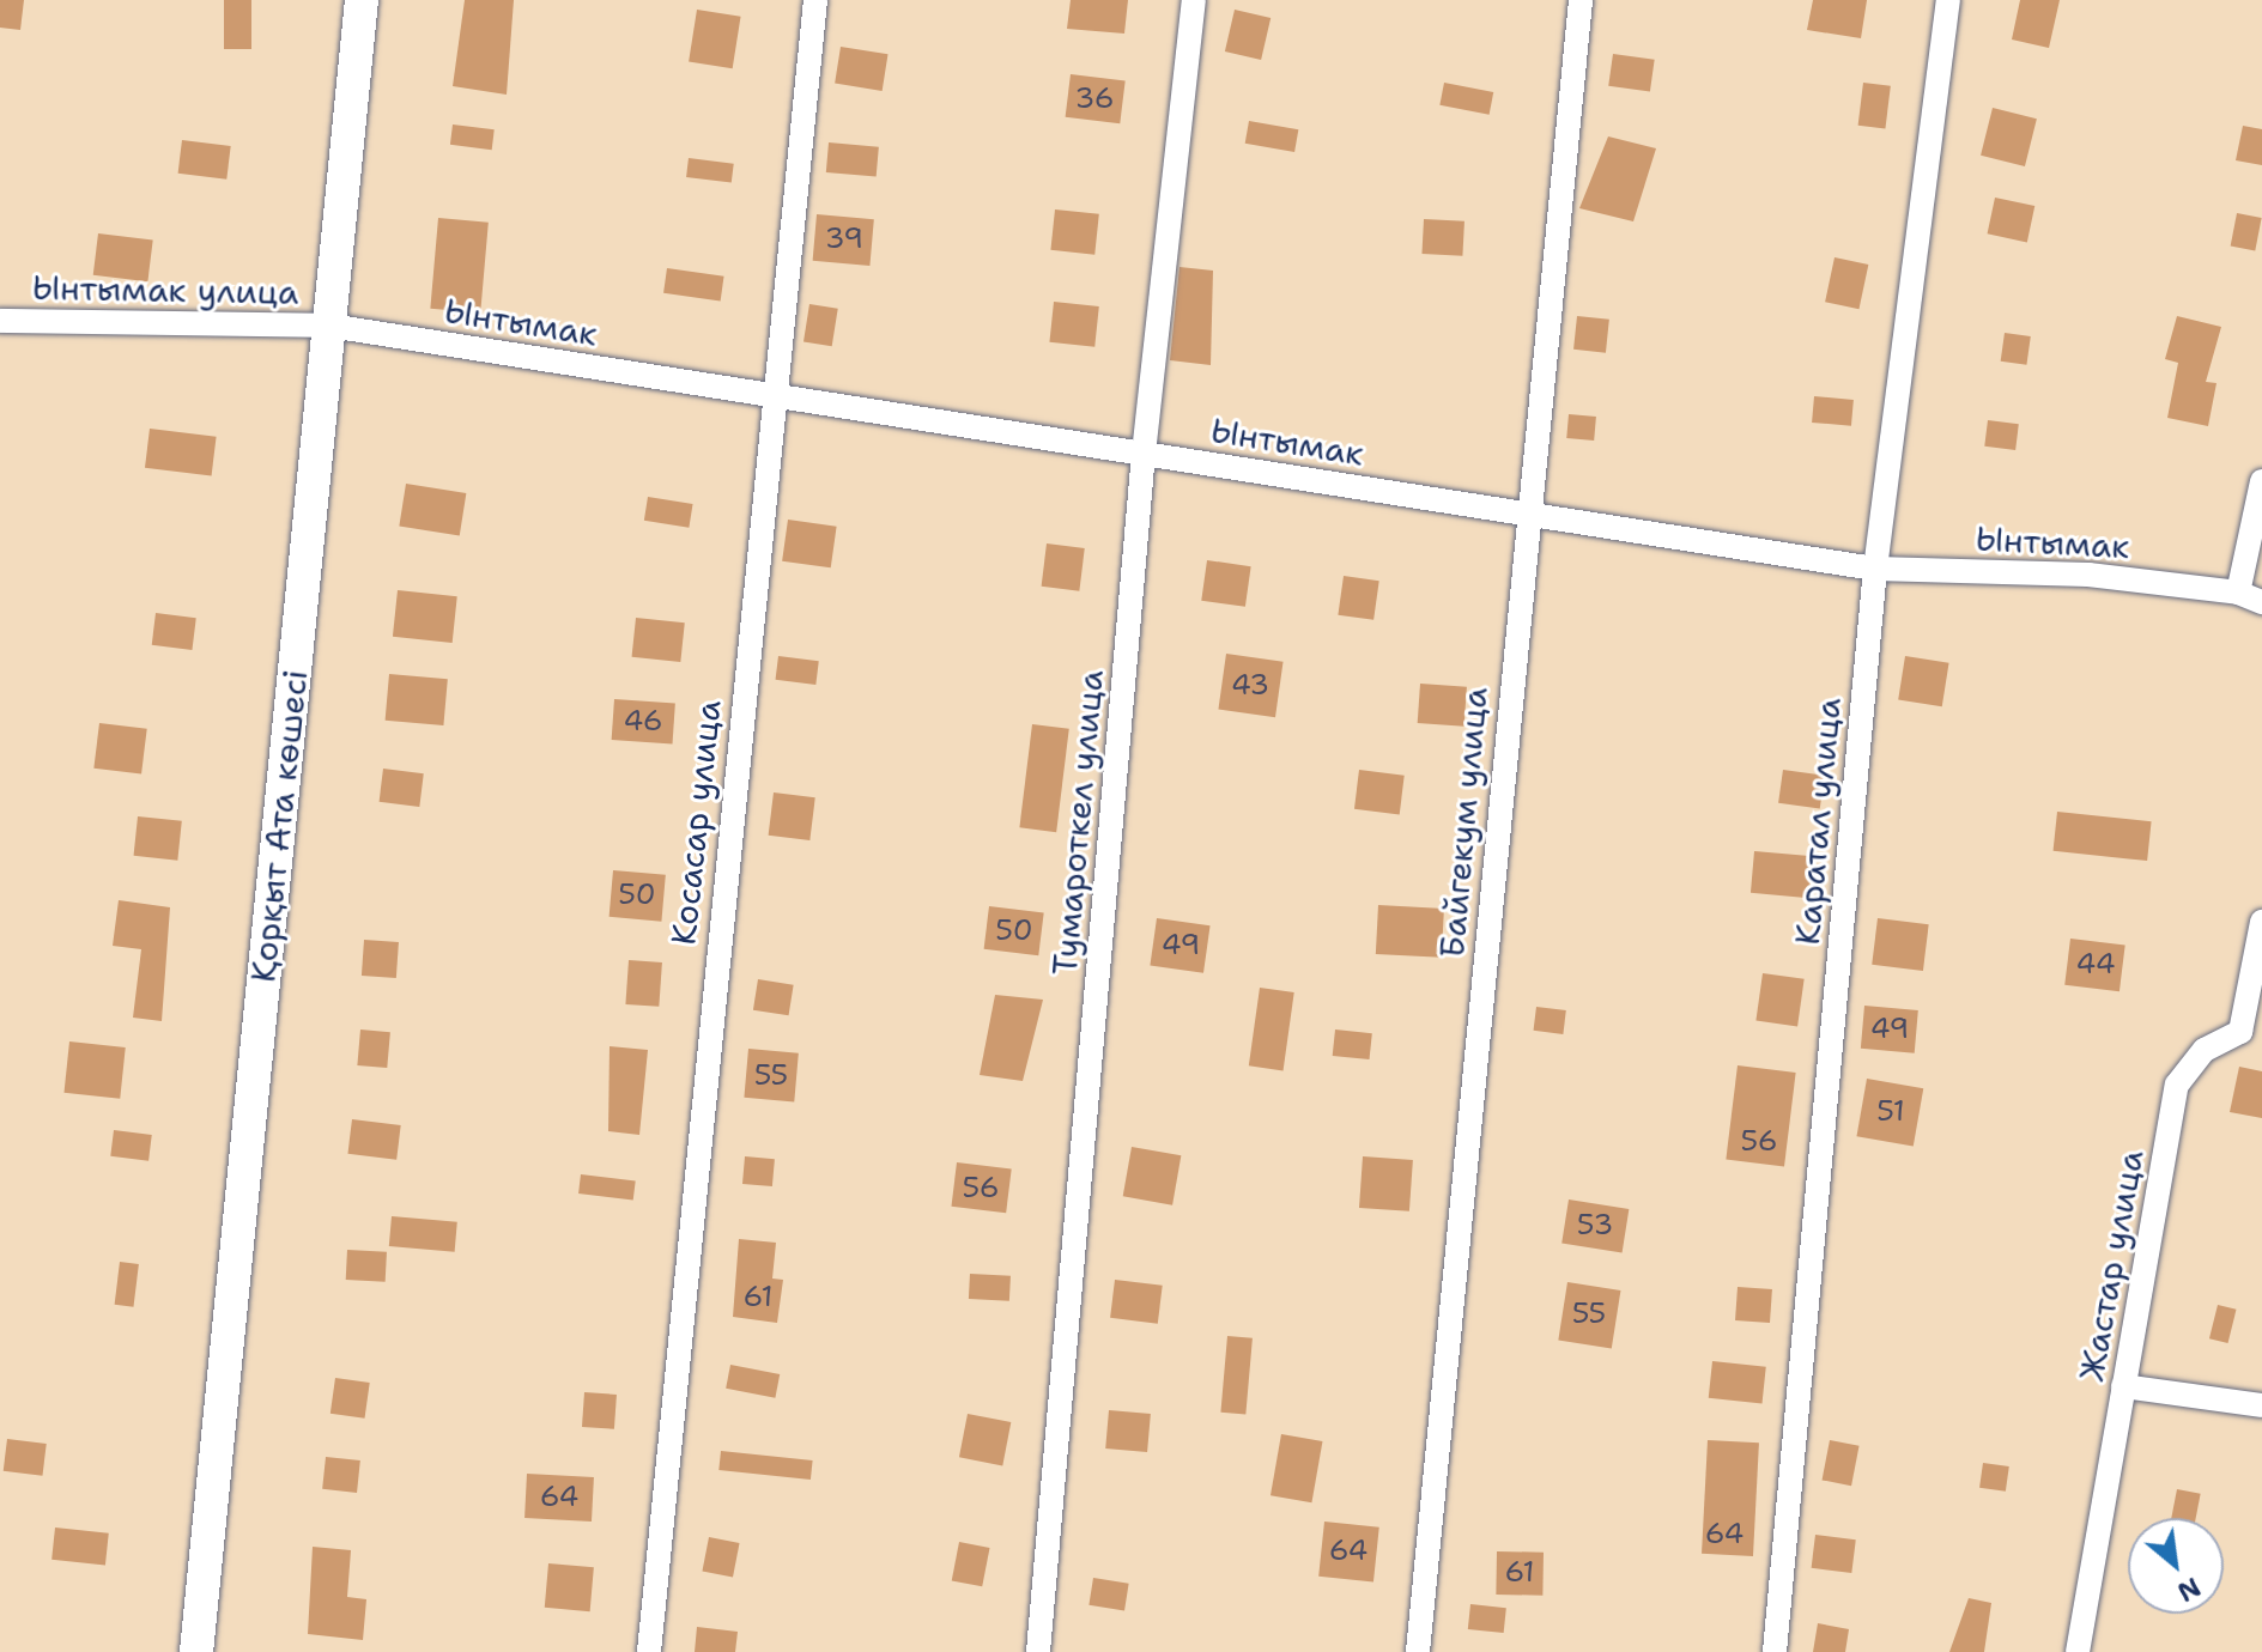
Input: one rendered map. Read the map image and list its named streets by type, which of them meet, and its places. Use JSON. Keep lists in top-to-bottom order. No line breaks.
{"streets":{"main road":["Қорқыт Ата көшесі"],"street":["Ынтымак улица","Ынтымак","Каратал улица","Косасар улица","Тумароткел улица","Байгекум улица","Жастар улица"]},"crossings":[["Ынтымак улица","Ынтымак"],["Ынтымак улица","Қорқыт Ата көшесі"],["Ынтымак","Каратал улица"],["Ынтымак","Косасар улица"],["Ынтымак","Тумароткел улица"],["Ынтымак","Байгекум улица"],["Ынтымак","Қорқыт Ата көшесі"]],"house_numbers":["36","39","43","46","50","50","49","44","49","55","51","56","56","53","61","55","64","64","64","61"],"north":"bottom right"}
